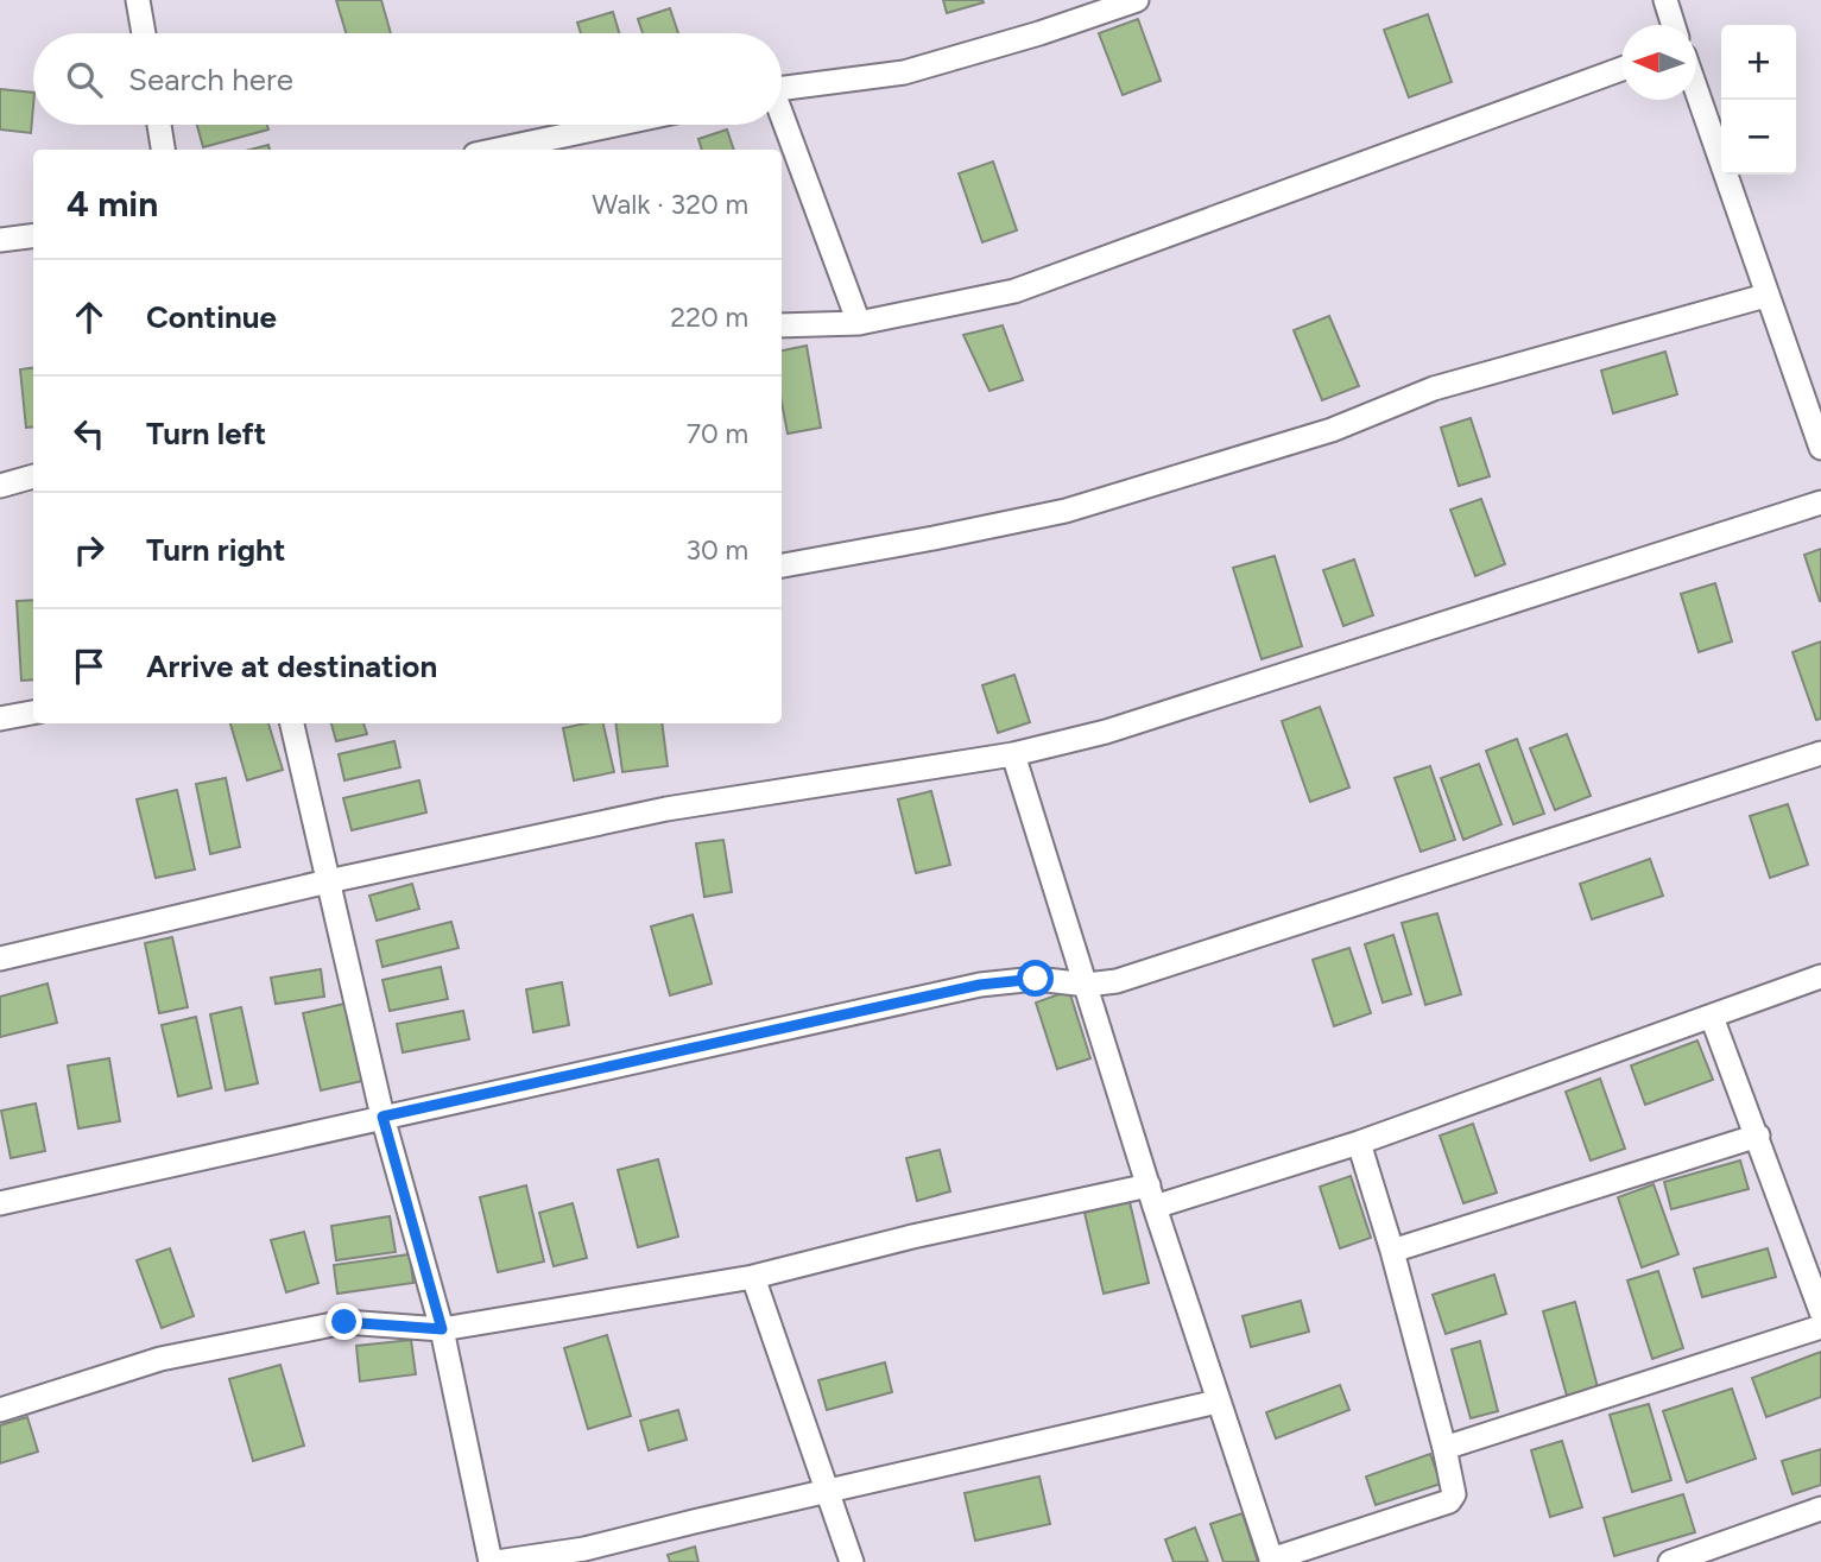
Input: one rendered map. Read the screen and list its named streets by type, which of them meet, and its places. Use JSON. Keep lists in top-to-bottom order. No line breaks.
{"north":"left","page":{"map_buttons":["+","−"],"search":"Search here","heading":["4 min","Walk · 320 m"],"list":[["Continue","220 m"],["Turn left","70 m"],["Turn right","30 m"],"Arrive at destination"]}}
